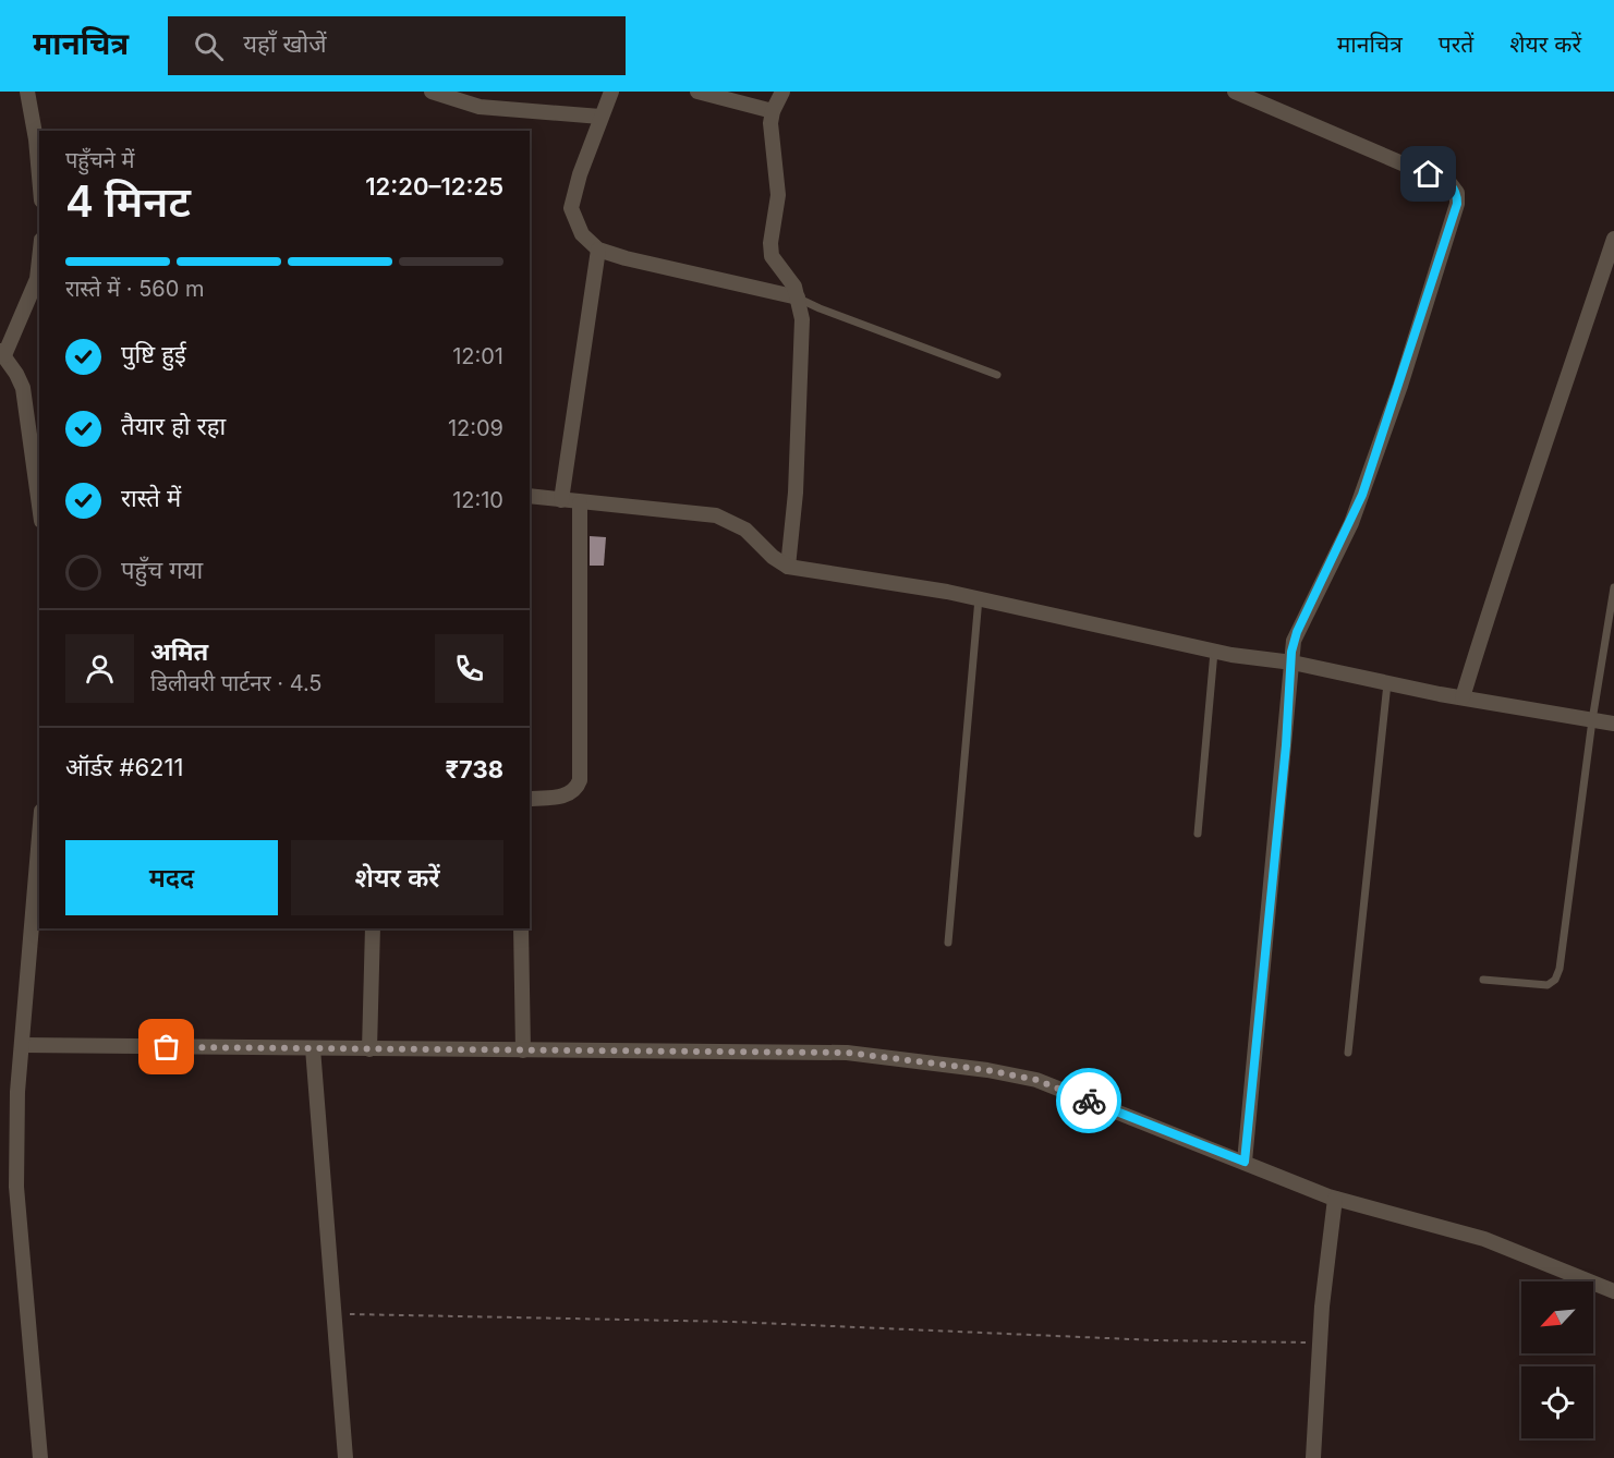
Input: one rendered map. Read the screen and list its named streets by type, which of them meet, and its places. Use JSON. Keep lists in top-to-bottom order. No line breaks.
{"north":"bottom left","page":{"header":"मानचित्र","search":"यहाँ खोजें","nav":["मानचित्र","परतें","शेयर करें"],"heading":["4 मिनट","पहुँचने में","12:20–12:25"],"panel":["अमित","डिलीवरी पार्टनर · 4.5","ऑर्डर #6211","₹738"],"bar":"रास्ते में · 560 m","list":[["पुष्टि हुई","12:01"],["तैयार हो रहा","12:09"],["रास्ते में","12:10"],"पहुँच गया"],"buttons":["मदद","शेयर करें"]}}
